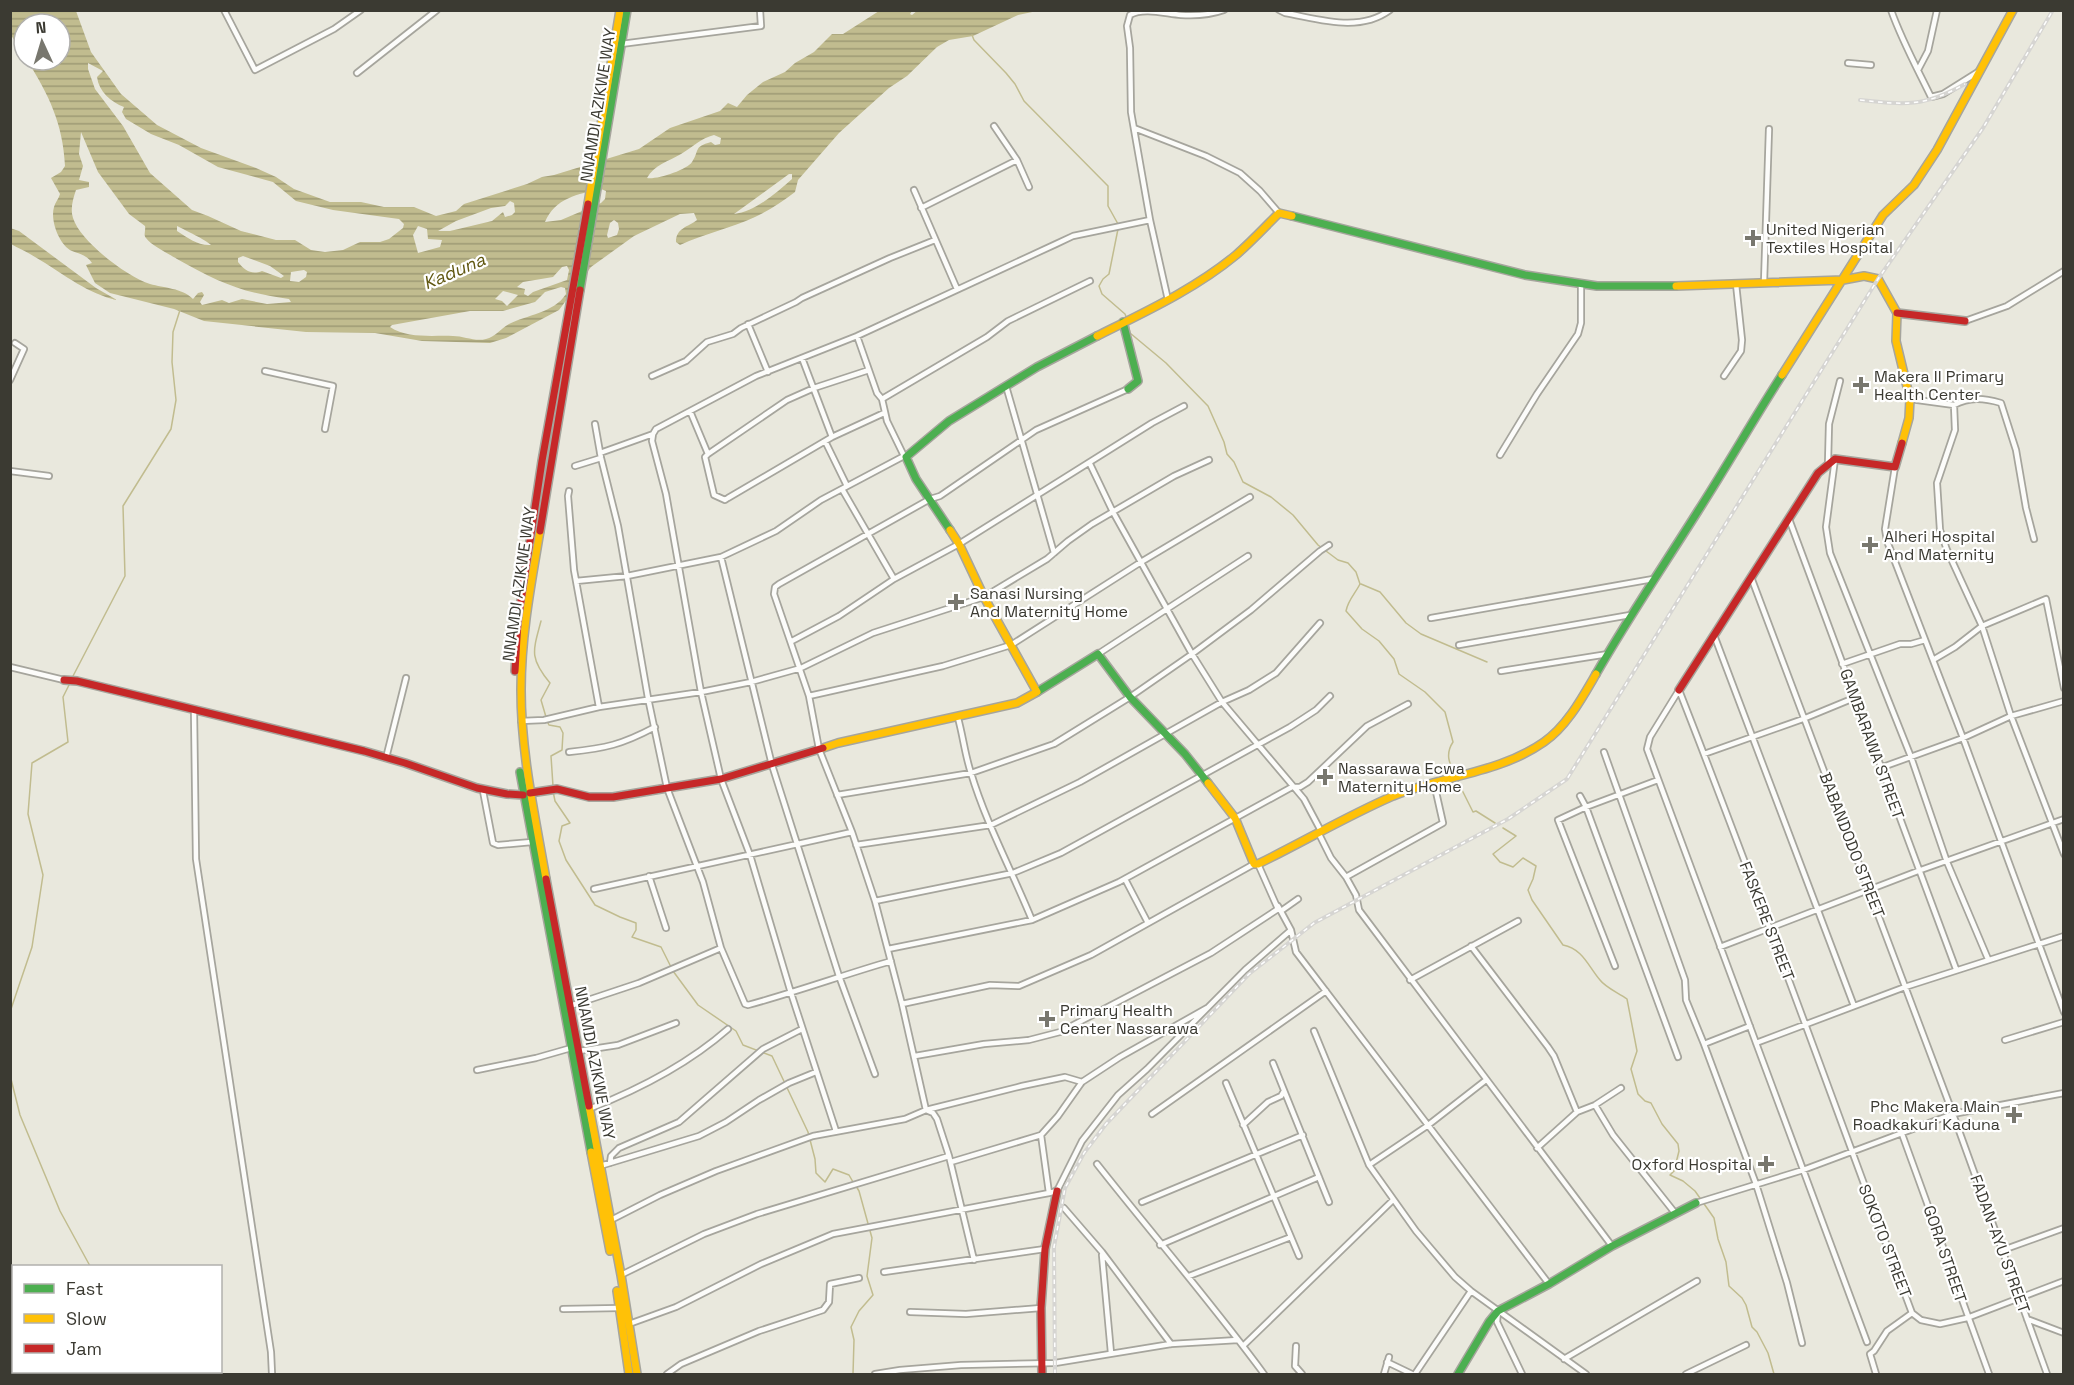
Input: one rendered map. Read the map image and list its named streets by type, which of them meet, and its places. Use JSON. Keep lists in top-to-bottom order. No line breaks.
{"streets":{"main road":["NNAMDI AZIKWE WAY"],"street":["GAMBARAWA STREET","BABANDODO STREET","FASKERE STREET","SOKOTO STREET","FADAN-AYU STREET","GORA STREET"]},"crossings":[["BABANDODO STREET","FADAN-AYU STREET"],["FASKERE STREET","SOKOTO STREET"],["SOKOTO STREET","FADAN-AYU STREET"],["SOKOTO STREET","GORA STREET"]],"water":["Kaduna"],"places":{"health":["United Nigerian Textiles Hospital","Makera II Primary Health Center","Alheri Hospital And Maternity","Sanasi Nursing And Maternity Home","Nassarawa Ecwa Maternity Home","Primary Health Center Nassarawa","Phc Makera Main Roadkakuri Kaduna","Oxford Hospital"]},"legend":["Fast","Slow","Jam"],"north":"top"}
